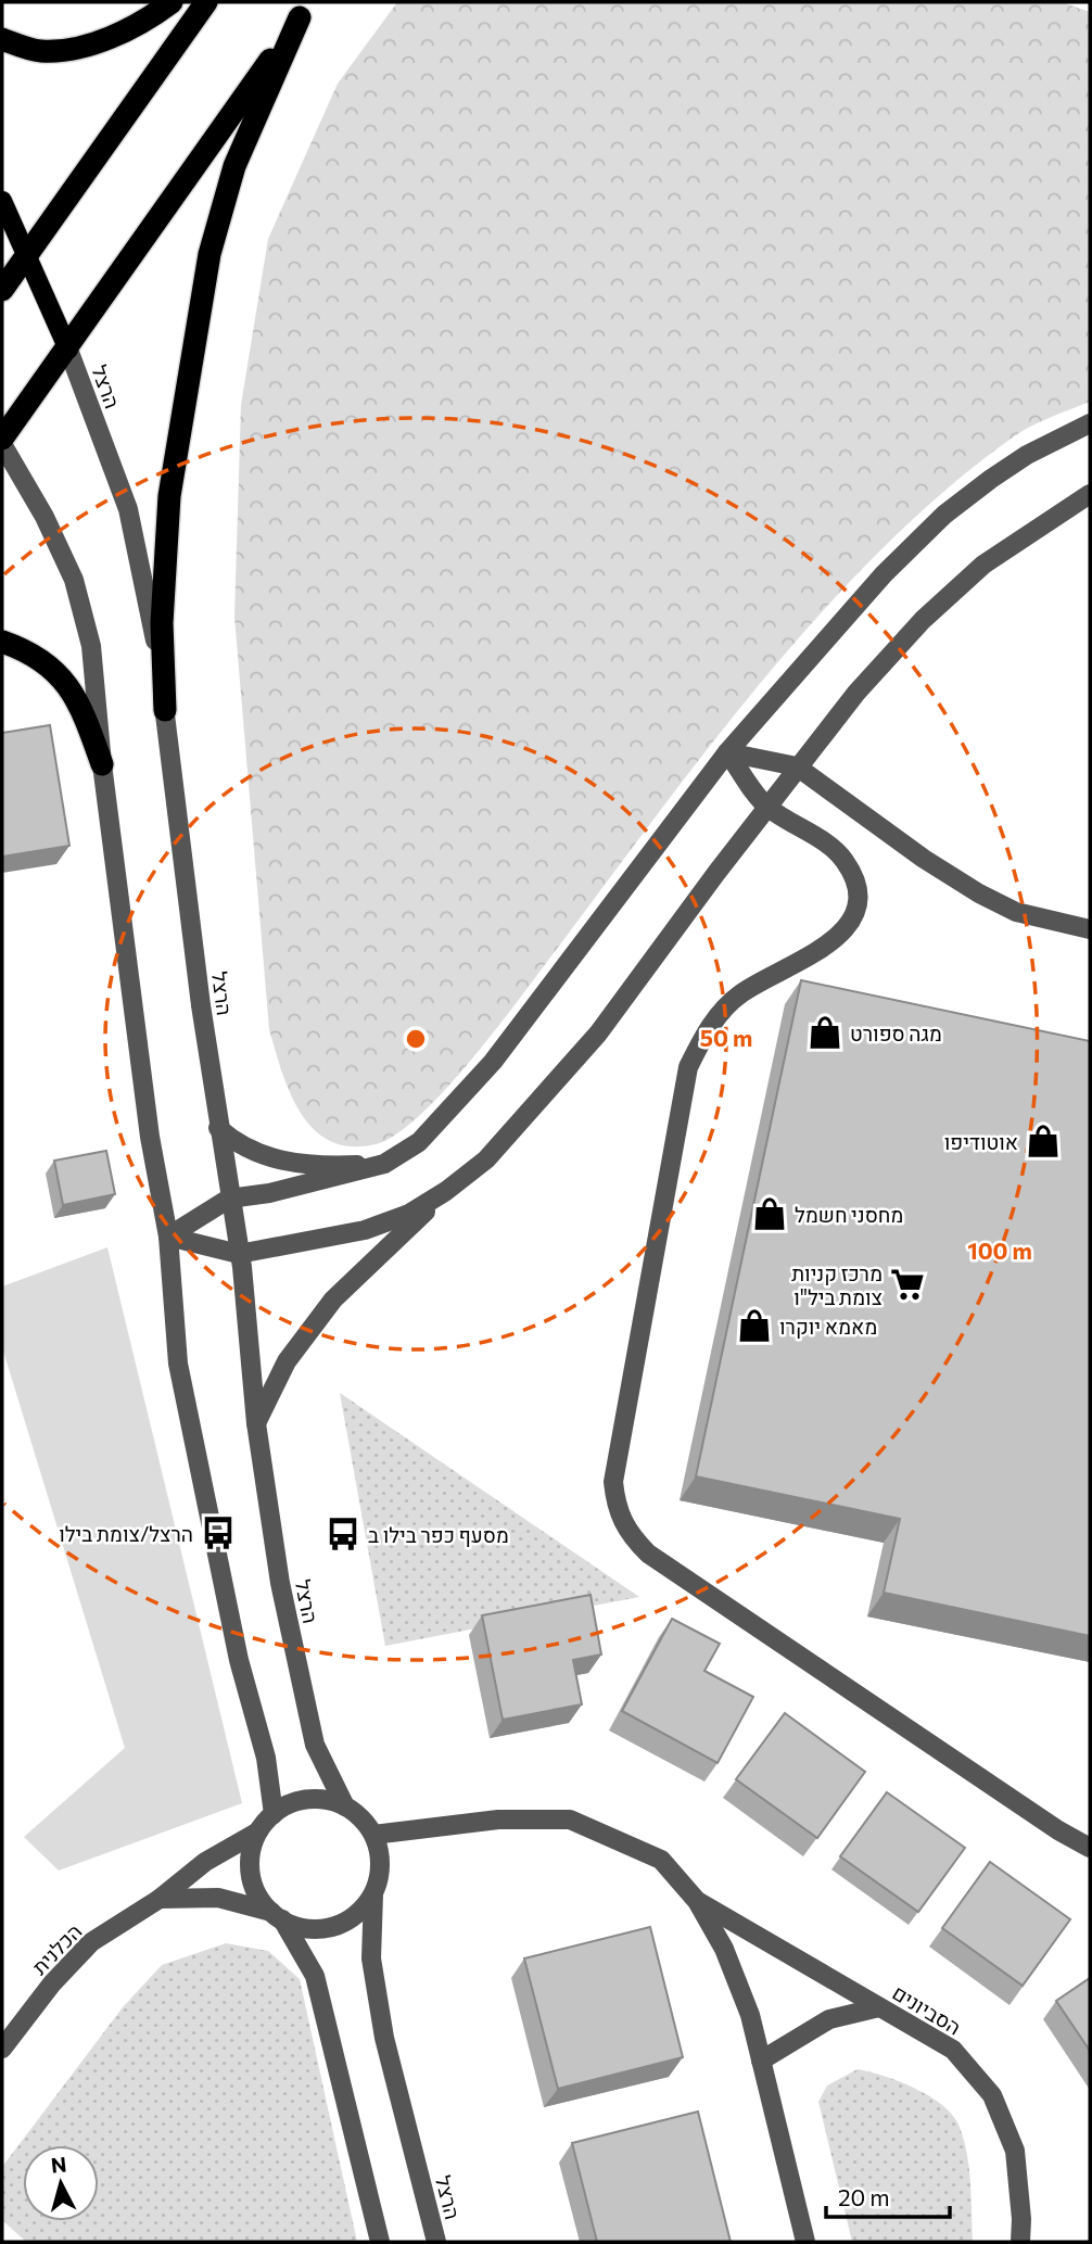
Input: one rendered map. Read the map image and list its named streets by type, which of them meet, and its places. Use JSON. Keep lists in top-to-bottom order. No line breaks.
{"streets":{"main road":["הרצל"],"street":["הכלנית","הסביונים"]},"crossings":[["הרצל","הכלנית"],["הרצל","הסביונים"],["הכלנית","הסביונים"]],"places":{"shop":["מגה ספורט","אוטודיפו","מחסני חשמל","מאמא יוקרו"],"supermarket":["מרכז קניות צומת ביל\"ו"],"bus stop":["הרצל/צומת בילו","מסעף כפר בילו ב"]},"scale_bar":"20 m","north":"top","rings":["50 m","100 m"]}
